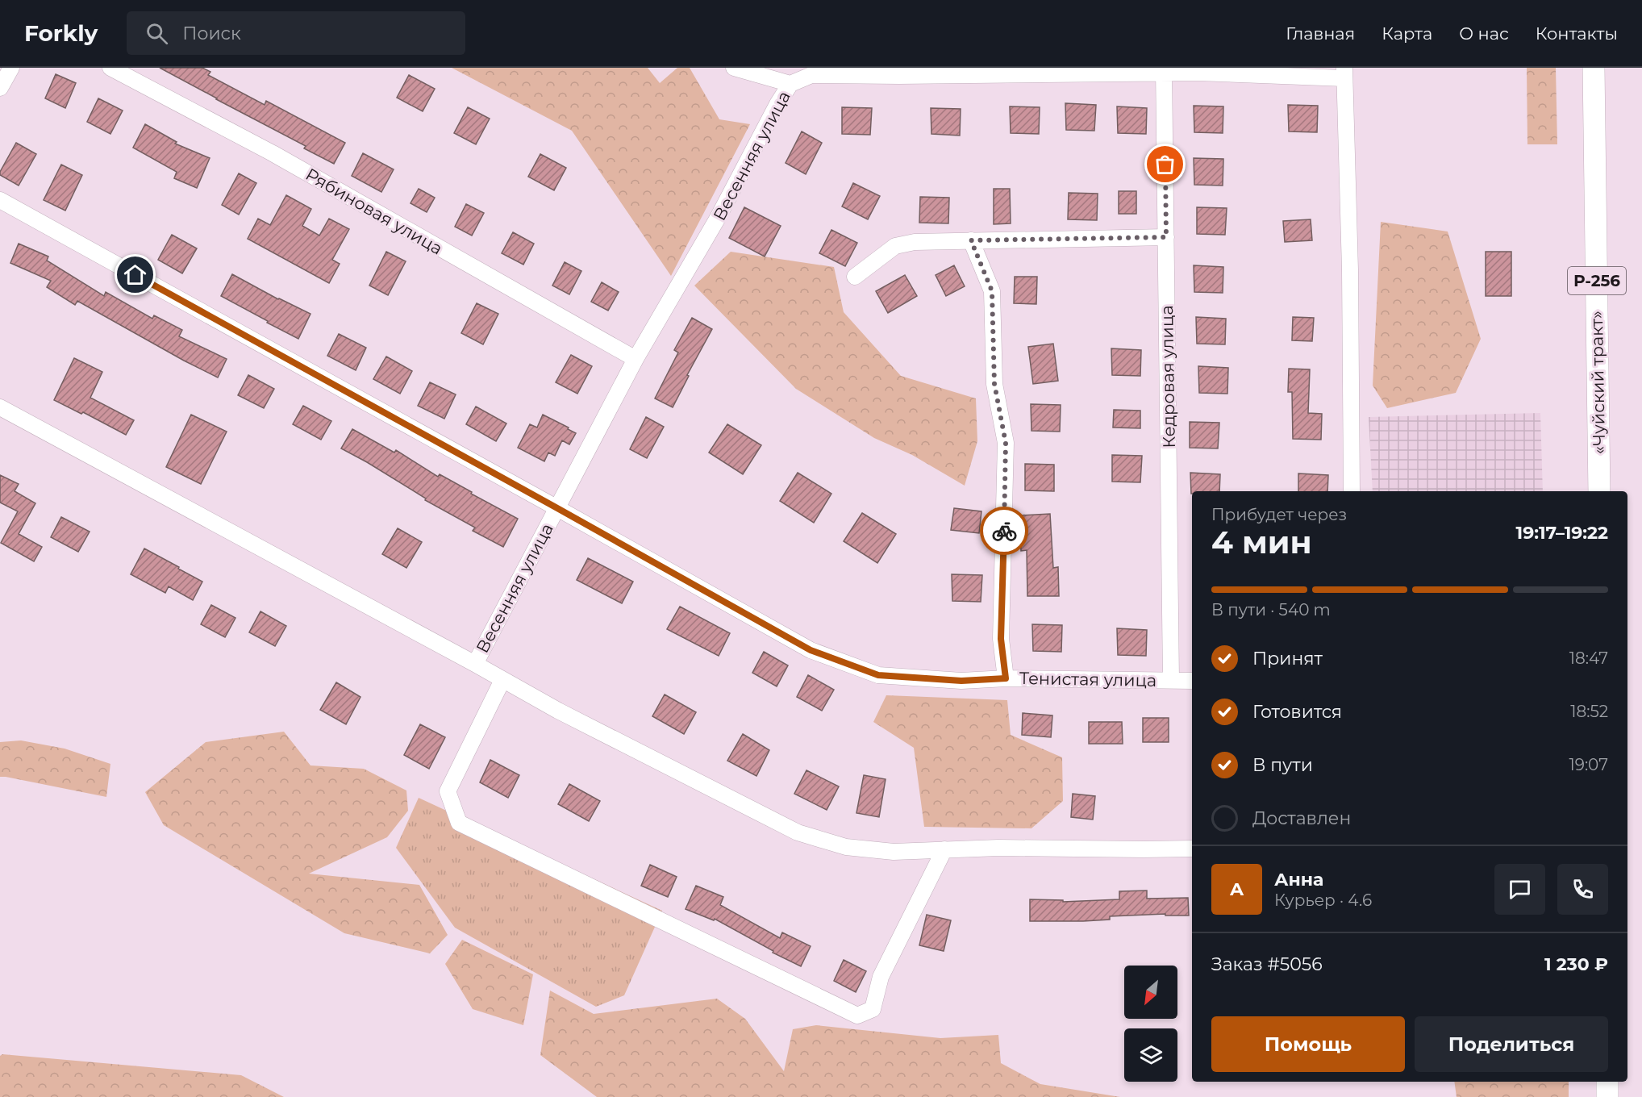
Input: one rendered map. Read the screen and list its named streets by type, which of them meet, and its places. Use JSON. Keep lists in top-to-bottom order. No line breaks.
{"streets":{"highway":["Р-256","«Чуйский тракт»"],"street":["Весенняя улица","Рябиновая улица","Кедровая улица","Тенистая улица"]},"crossings":[["Весенняя улица","Рябиновая улица"],["Весенняя улица","Кедровая улица"],["Весенняя улица","Тенистая улица"],["Кедровая улица","Тенистая улица"]],"north":"bottom left","page":{"header":"Forkly","search":"Поиск","nav":["Главная","Карта","О нас","Контакты"],"heading":["4 мин","Прибудет через","19:17–19:22"],"panel":["Анна","Курьер · 4.6","Заказ #5056","1 230 ₽"],"bar":"В пути · 540 m","list":[["Принят","18:47"],["Готовится","18:52"],["В пути","19:07"],"Доставлен"],"round":"А","buttons":["Помощь","Поделиться"]}}
